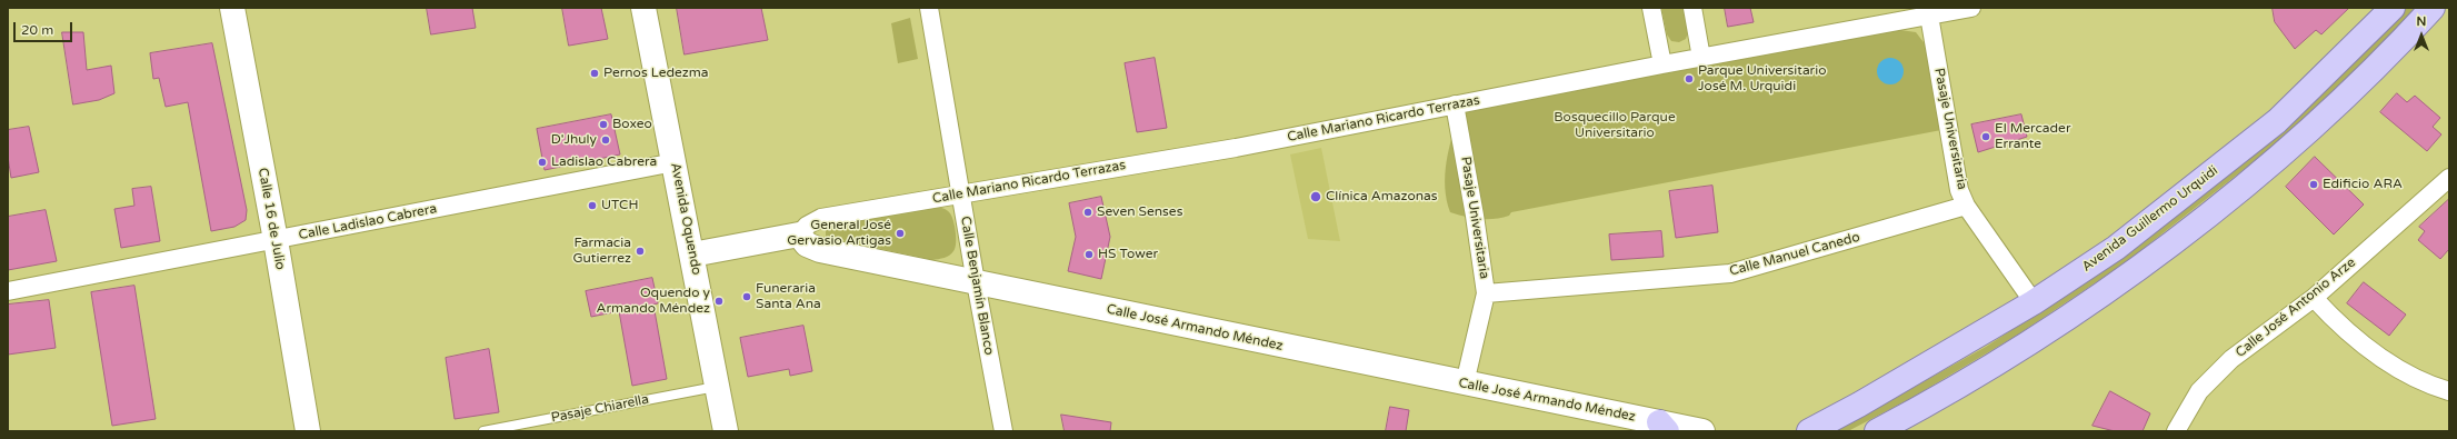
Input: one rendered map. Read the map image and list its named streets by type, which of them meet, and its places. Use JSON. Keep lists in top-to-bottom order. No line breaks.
{"streets":{"main road":["Avenida Guillermo Urquidi"],"street":["Calle Mariano Ricardo Terrazas","Pasaje Universitaria","Calle 16 de Julio","Avenida Oquendo","Calle Ladislao Cabrera","Calle Manuel Canedo","Calle Benjamín Blanco","Calle José Antonio Arze","Calle José Armando Méndez"],"lane":["Pasaje Chiarella"]},"crossings":[["Calle Mariano Ricardo Terrazas","Pasaje Universitaria"],["Calle Mariano Ricardo Terrazas","Calle Benjamín Blanco"],["Calle Mariano Ricardo Terrazas","Calle José Armando Méndez"],["Pasaje Universitaria","Avenida Guillermo Urquidi"],["Pasaje Universitaria","Calle Manuel Canedo"],["Pasaje Universitaria","Calle José Armando Méndez"],["Calle 16 de Julio","Calle Ladislao Cabrera"],["Avenida Oquendo","Calle Ladislao Cabrera"],["Avenida Oquendo","Pasaje Chiarella"],["Calle Benjamín Blanco","Calle José Armando Méndez"]],"parks":["Bosquecillo Parque Universitario"],"places":["Pernos Ledezma","Parque Universitario José M. Urquidi","Boxeo","El Mercader Errante","D'Jhuly","Ladislao Cabrera","Edificio ARA","Clínica Amazonas","UTCH","Seven Senses","General José Gervasio Artigas","Farmacia Gutierrez","HS Tower","Funeraria Santa Ana","Oquendo y Armando Méndez"],"scale_bar":"20 m","north":"top"}
